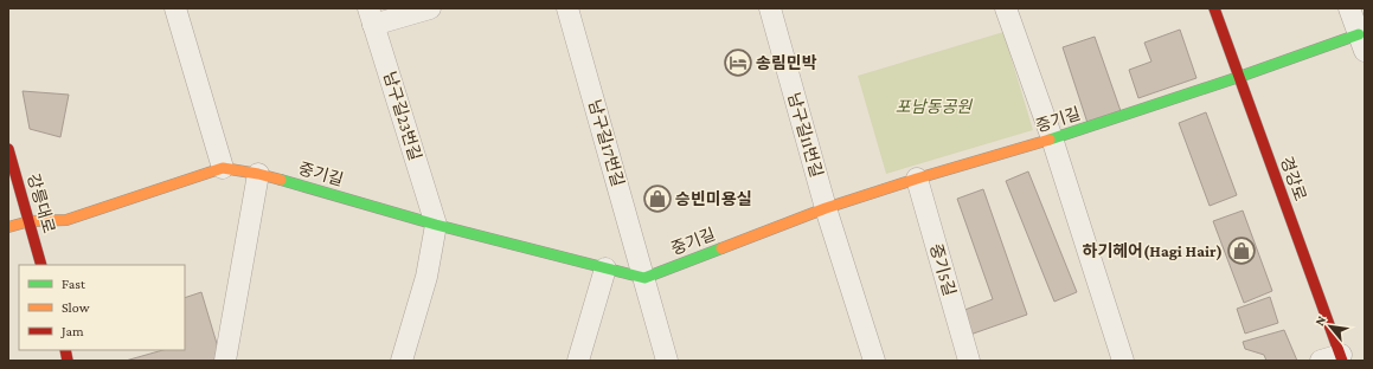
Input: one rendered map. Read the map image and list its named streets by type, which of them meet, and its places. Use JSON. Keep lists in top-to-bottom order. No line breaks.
{"streets":{"street":["남구길23번길","중기길","남구길11번길","남구길17번길","경강로","강릉대로","중기5길"]},"crossings":[["남구길23번길","중기길"],["중기길","남구길11번길"],["중기길","남구길17번길"],["중기길","경강로"],["중기길","강릉대로"],["중기길","중기5길"]],"parks":["포남동공원"],"places":{"hotel":["송림민박"],"shop":["승빈미용실","하기헤어(Hagi Hair)"]},"legend":["Fast","Slow","Jam"],"north":"top left"}
